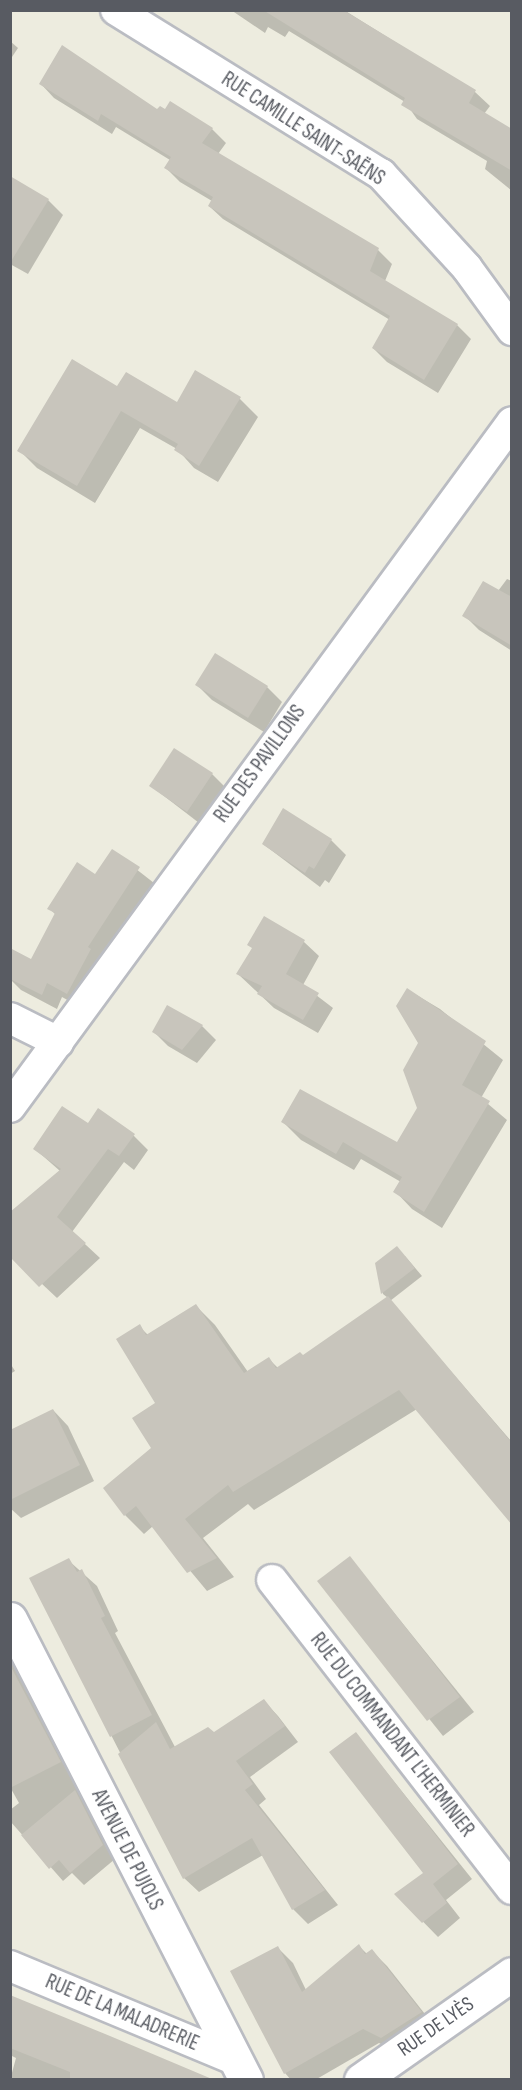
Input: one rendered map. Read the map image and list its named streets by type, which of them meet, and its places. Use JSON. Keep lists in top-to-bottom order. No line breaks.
{"streets":{"main road":["AVENUE DE PUJOLS","RUE DE LYÈS"],"street":["RUE CAMILLE SAINT-SAËNS","RUE DES PAVILLONS","RUE DU COMMANDANT L’HERMINIER","RUE DE LA MALADRERIE"]},"crossings":[["AVENUE DE PUJOLS","RUE DE LA MALADRERIE"]]}
